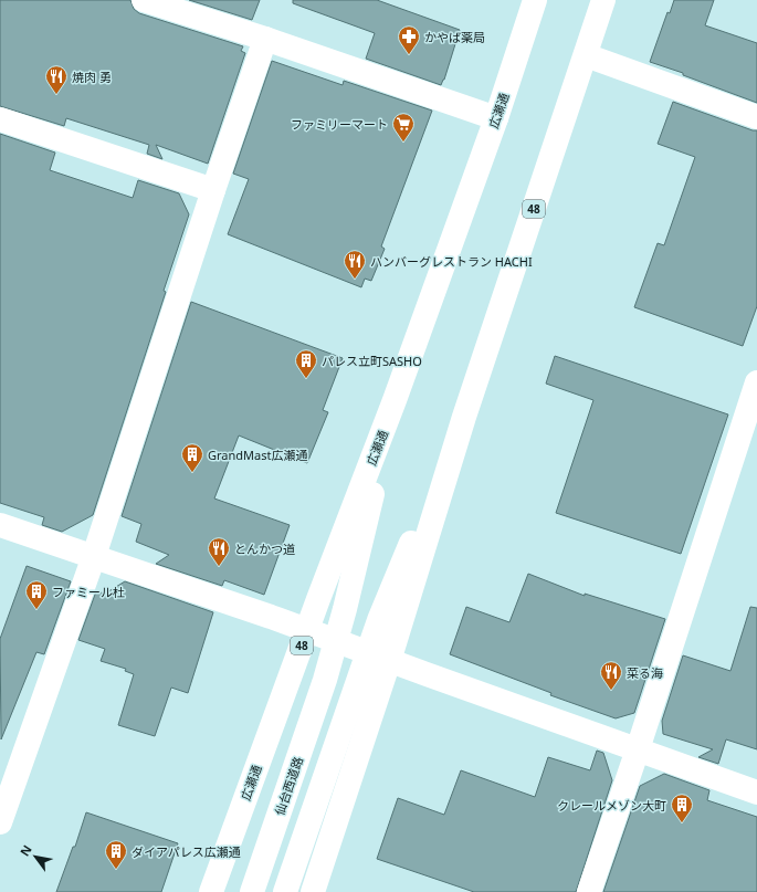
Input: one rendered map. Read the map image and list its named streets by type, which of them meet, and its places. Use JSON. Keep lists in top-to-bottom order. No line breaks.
{"streets":{"main road":["広瀬通","48","仙台西道路"]},"crossings":[["広瀬通","48"],["48","仙台西道路"]],"places":{"pharmacy":["かやば薬局"],"restaurant":["焼肉 勇","ハンバーグレストラン HACHI","とんかつ道","菜る海"],"supermarket":["ファミリーマート"],"building":["パレス立町SASHO","GrandMast広瀬通","ファミール杜","クレールメゾン大町","ダイアパレス広瀬通"]},"north":"top left"}
